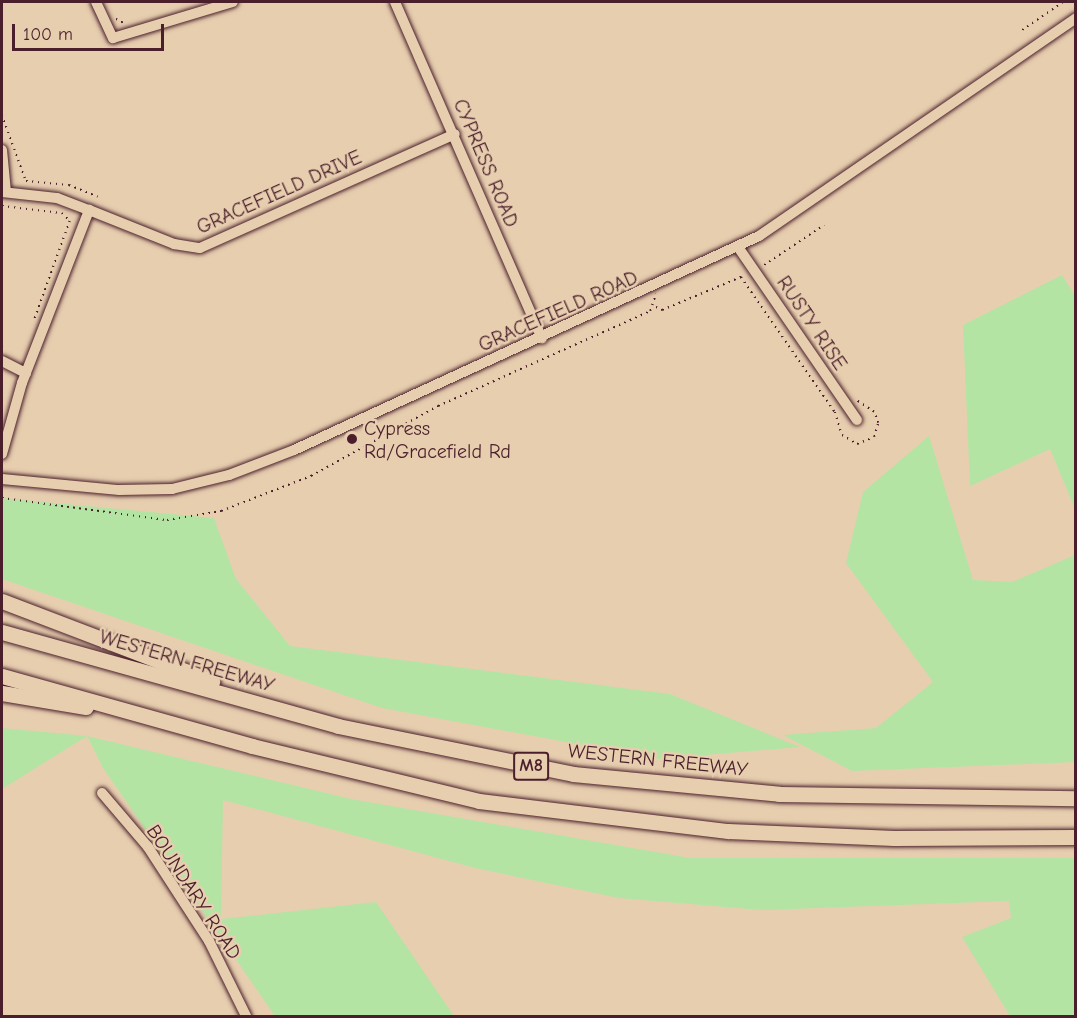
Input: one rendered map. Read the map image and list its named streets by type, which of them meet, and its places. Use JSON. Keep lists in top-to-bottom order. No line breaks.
{"streets":{"highway":["WESTERN FREEWAY","M8"],"street":["CYPRESS ROAD","GRACEFIELD DRIVE","GRACEFIELD ROAD","RUSTY RISE","BOUNDARY ROAD"]},"crossings":[["CYPRESS ROAD","GRACEFIELD DRIVE"],["CYPRESS ROAD","GRACEFIELD ROAD"],["GRACEFIELD ROAD","RUSTY RISE"]],"places":["Cypress Rd/Gracefield Rd"],"scale_bar":"100 m"}
